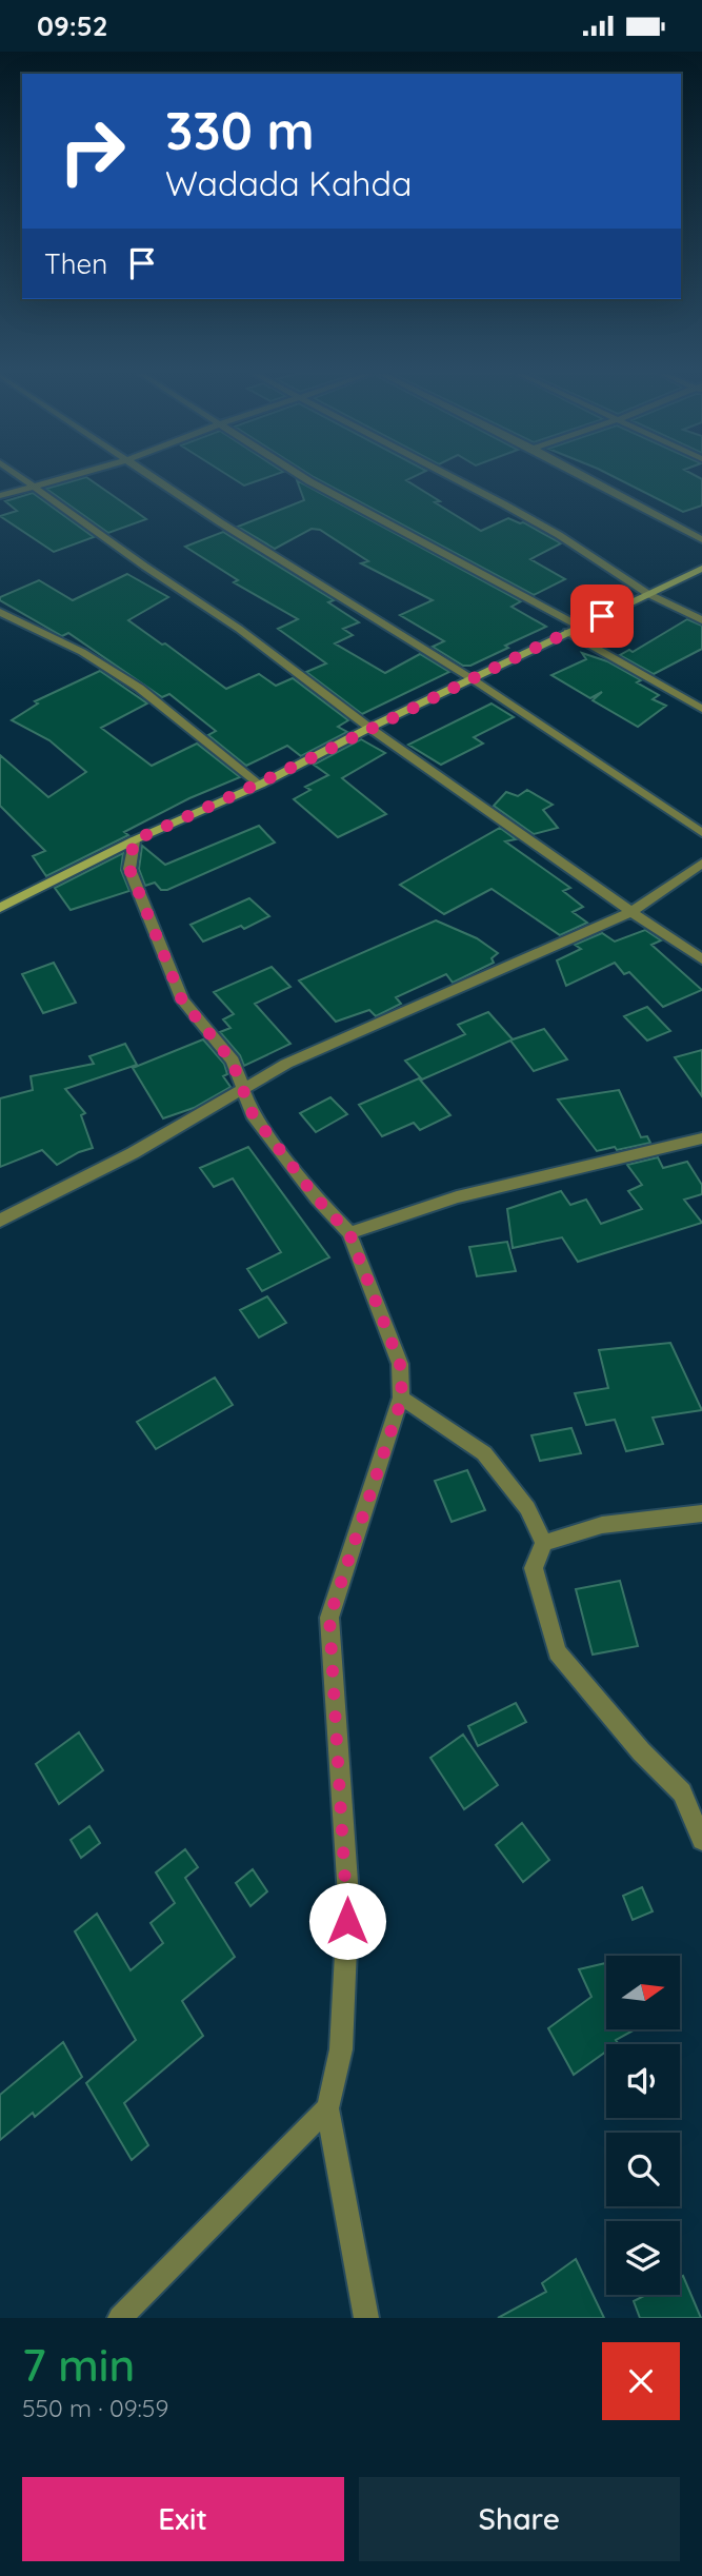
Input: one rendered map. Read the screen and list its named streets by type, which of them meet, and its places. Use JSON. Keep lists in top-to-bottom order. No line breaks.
{"north":"right","page":{"status":"09:52","turn":["330 m","Wadada Kahda"],"then":"Then","heading":["7 min","550 m · 09:59"],"buttons":["Exit","Share"]}}
